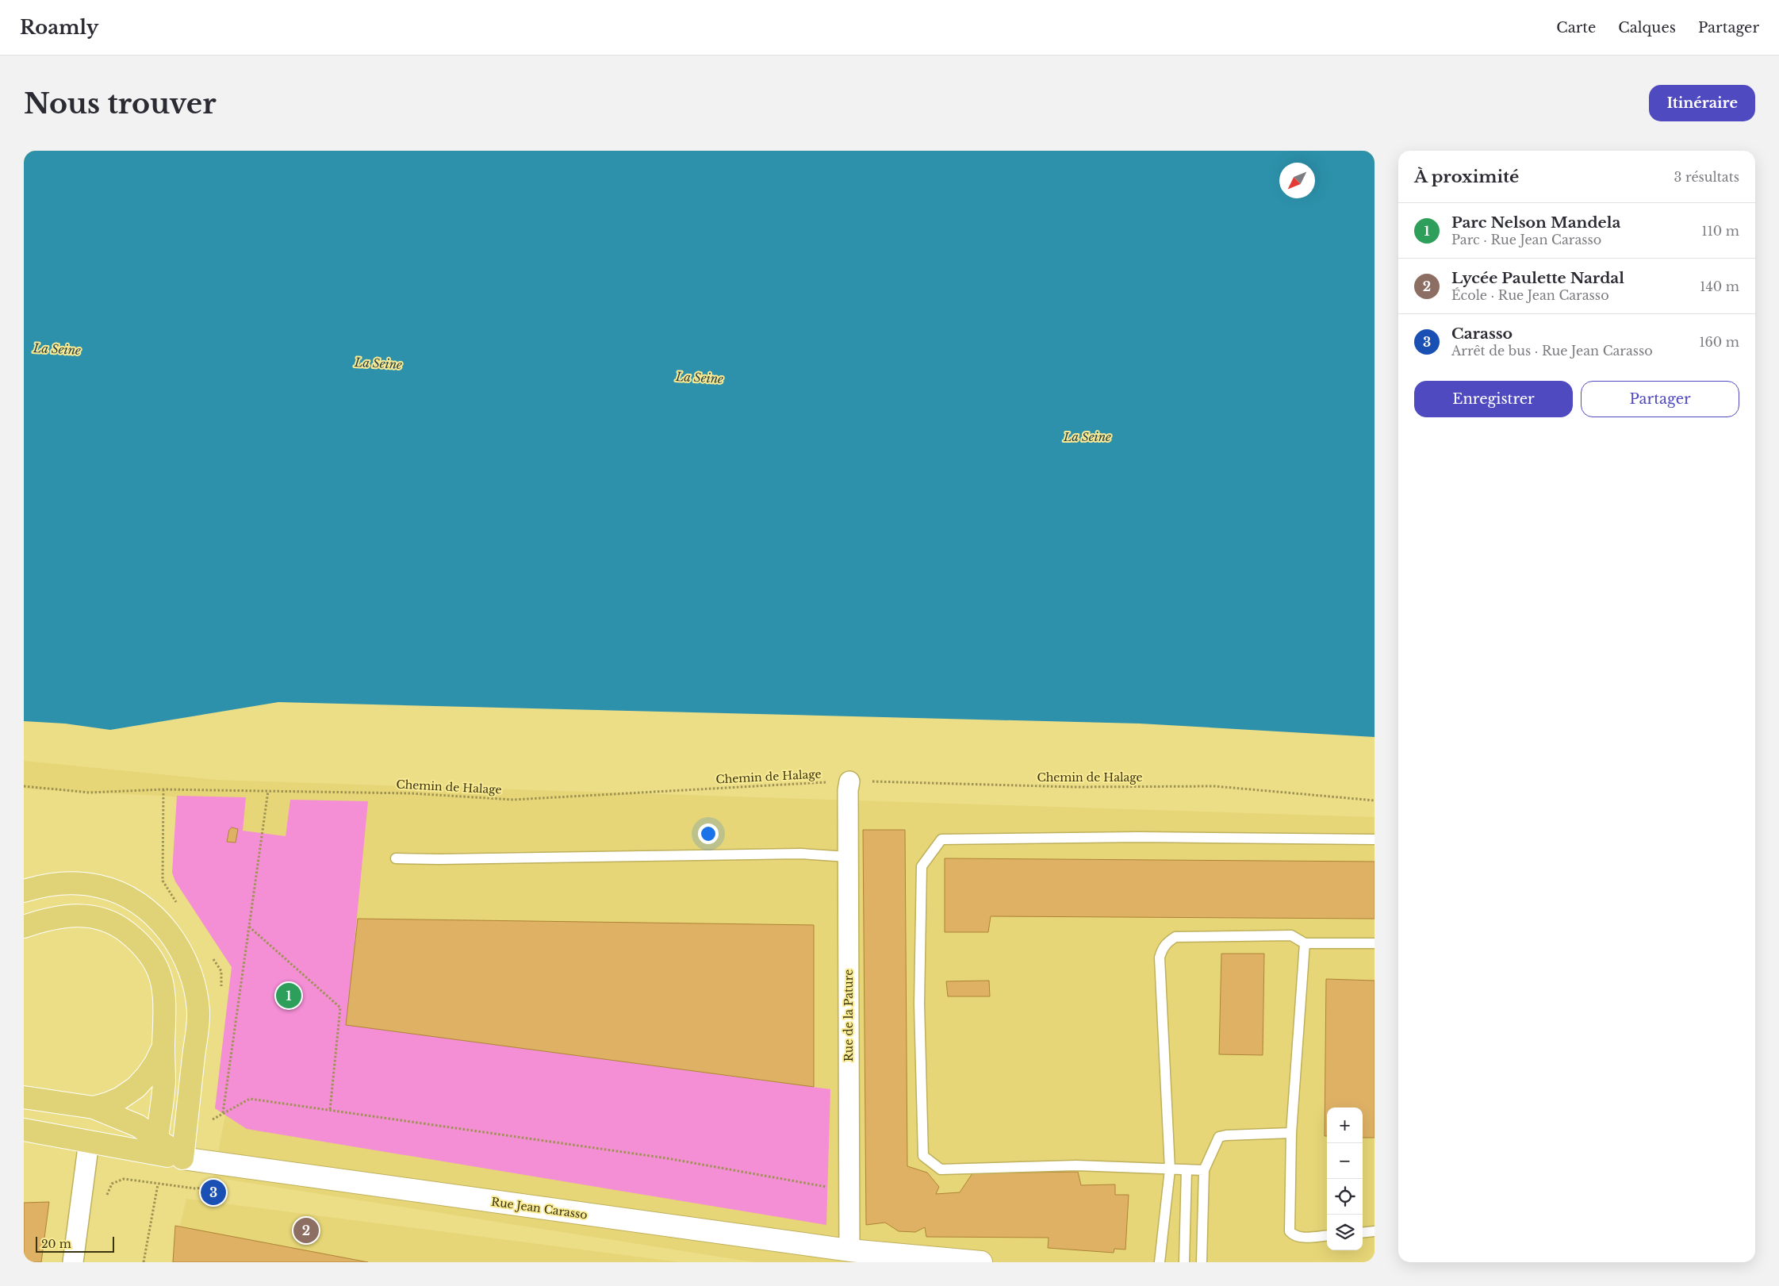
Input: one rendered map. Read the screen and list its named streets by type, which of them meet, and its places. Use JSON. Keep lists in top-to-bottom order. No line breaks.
{"streets":{"street":["Rue de la Pature","Rue Jean Carasso"],"path":["Chemin de Halage"]},"crossings":[["Chemin de Halage","Rue de la Pature"],["Rue de la Pature","Rue Jean Carasso"]],"water":["La Seine"],"scale_bar":"20 m","north":"bottom left","page":{"header":"Roamly","nav":["Carte","Calques","Partager"],"buttons":["Itinéraire",["Enregistrer","Partager"]],"title":"Nous trouver","heading":["À proximité","3 résultats"],"list":[{"mark":"1","name":"Parc Nelson Mandela","note":"Parc · Rue Jean Carasso","value":"110 m"},{"mark":"2","name":"Lycée Paulette Nardal","note":"École · Rue Jean Carasso","value":"140 m"},{"mark":"3","name":"Carasso","note":"Arrêt de bus · Rue Jean Carasso","value":"160 m"}],"pins":["1","3","2"],"map_buttons":["+","−"],"scale":"20 m"}}
